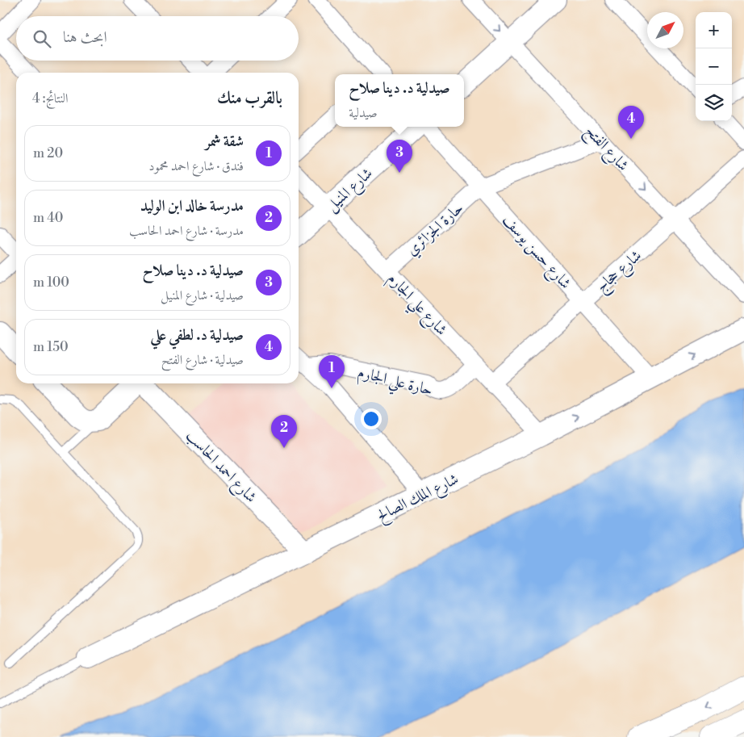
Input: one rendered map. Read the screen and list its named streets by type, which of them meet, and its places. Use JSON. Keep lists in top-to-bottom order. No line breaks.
{"streets":{"street":["شارع الفتح","شارع المنيل","حارة الجزائري","شارع حسن يوسف","شارع حجاج","شارع علي الجارم","حارة علي الجارم","شارع احمد الحاسب","شارع الملك الصالح"]},"crossings":[["شارع الفتح","شارع حجاج"],["شارع المنيل","شارع علي الجارم"],["حارة الجزائري","شارع حسن يوسف"],["حارة الجزائري","شارع علي الجارم"],["شارع حسن يوسف","شارع حجاج"],["شارع حسن يوسف","شارع الملك الصالح"],["شارع حجاج","شارع علي الجارم"],["شارع علي الجارم","حارة علي الجارم"],["شارع علي الجارم","شارع الملك الصالح"],["شارع احمد الحاسب","شارع الملك الصالح"]],"north":"top right","page":{"map_buttons":["+","−"],"search":"ابحث هنا","heading":["بالقرب منك","النتائج: 4"],"popup":["صيدلية د. دينا صلاح","صيدلية"],"pins":["4","3","1","2"],"list":[{"mark":"1","name":"شقة شمر","note":"فندق · شارع احمد محمود","value":"20 m"},{"mark":"2","name":"مدرسة خالد ابن الوليد","note":"مدرسة · شارع احمد الحاسب","value":"40 m"},{"mark":"3","name":"صيدلية د. دينا صلاح","note":"صيدلية · شارع المنيل","value":"100 m"},{"mark":"4","name":"صيدلية د. لطفي علي","note":"صيدلية · شارع الفتح","value":"150 m"}]}}
